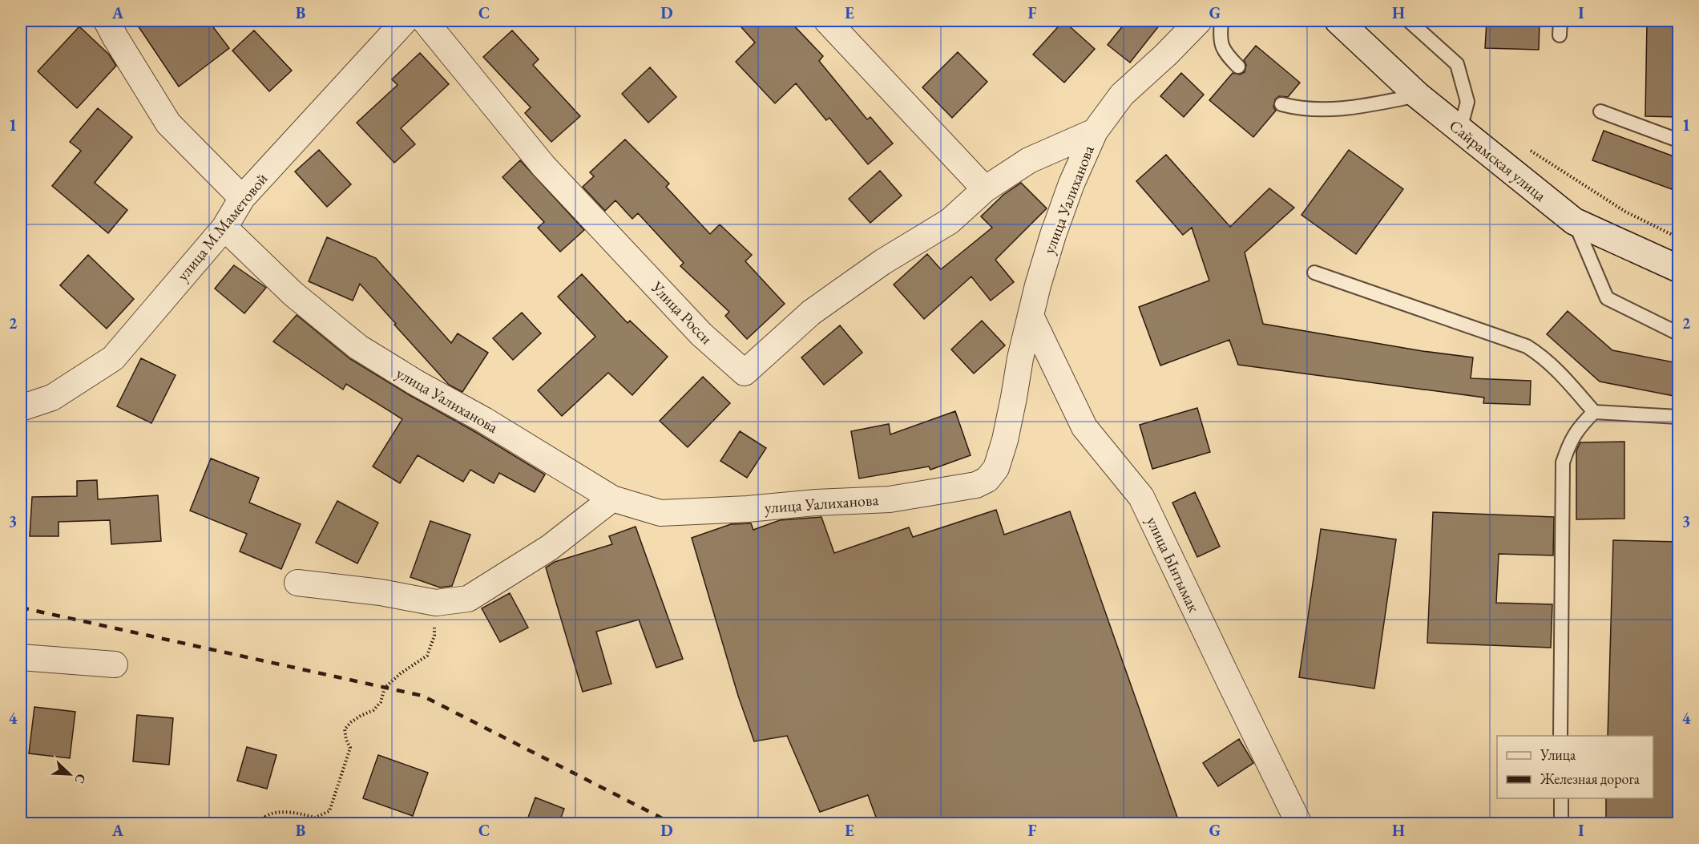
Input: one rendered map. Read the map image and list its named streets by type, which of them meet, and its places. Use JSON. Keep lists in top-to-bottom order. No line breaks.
{"streets":{"main road":["Сайрамская улица"],"street":["улица Уалиханова","улица М.Маметовой","Улица Росси","улица Ынтымак"]},"crossings":[["улица Уалиханова","улица М.Маметовой"],["улица Уалиханова","Улица Росси"],["улица Уалиханова","улица Ынтымак"]],"legend":["Улица","Железная дорога"],"north":"bottom right","grid":{"columns":["A","B","C","D","E","F","G","H","I"],"rows":["1","2","3","4"]}}
